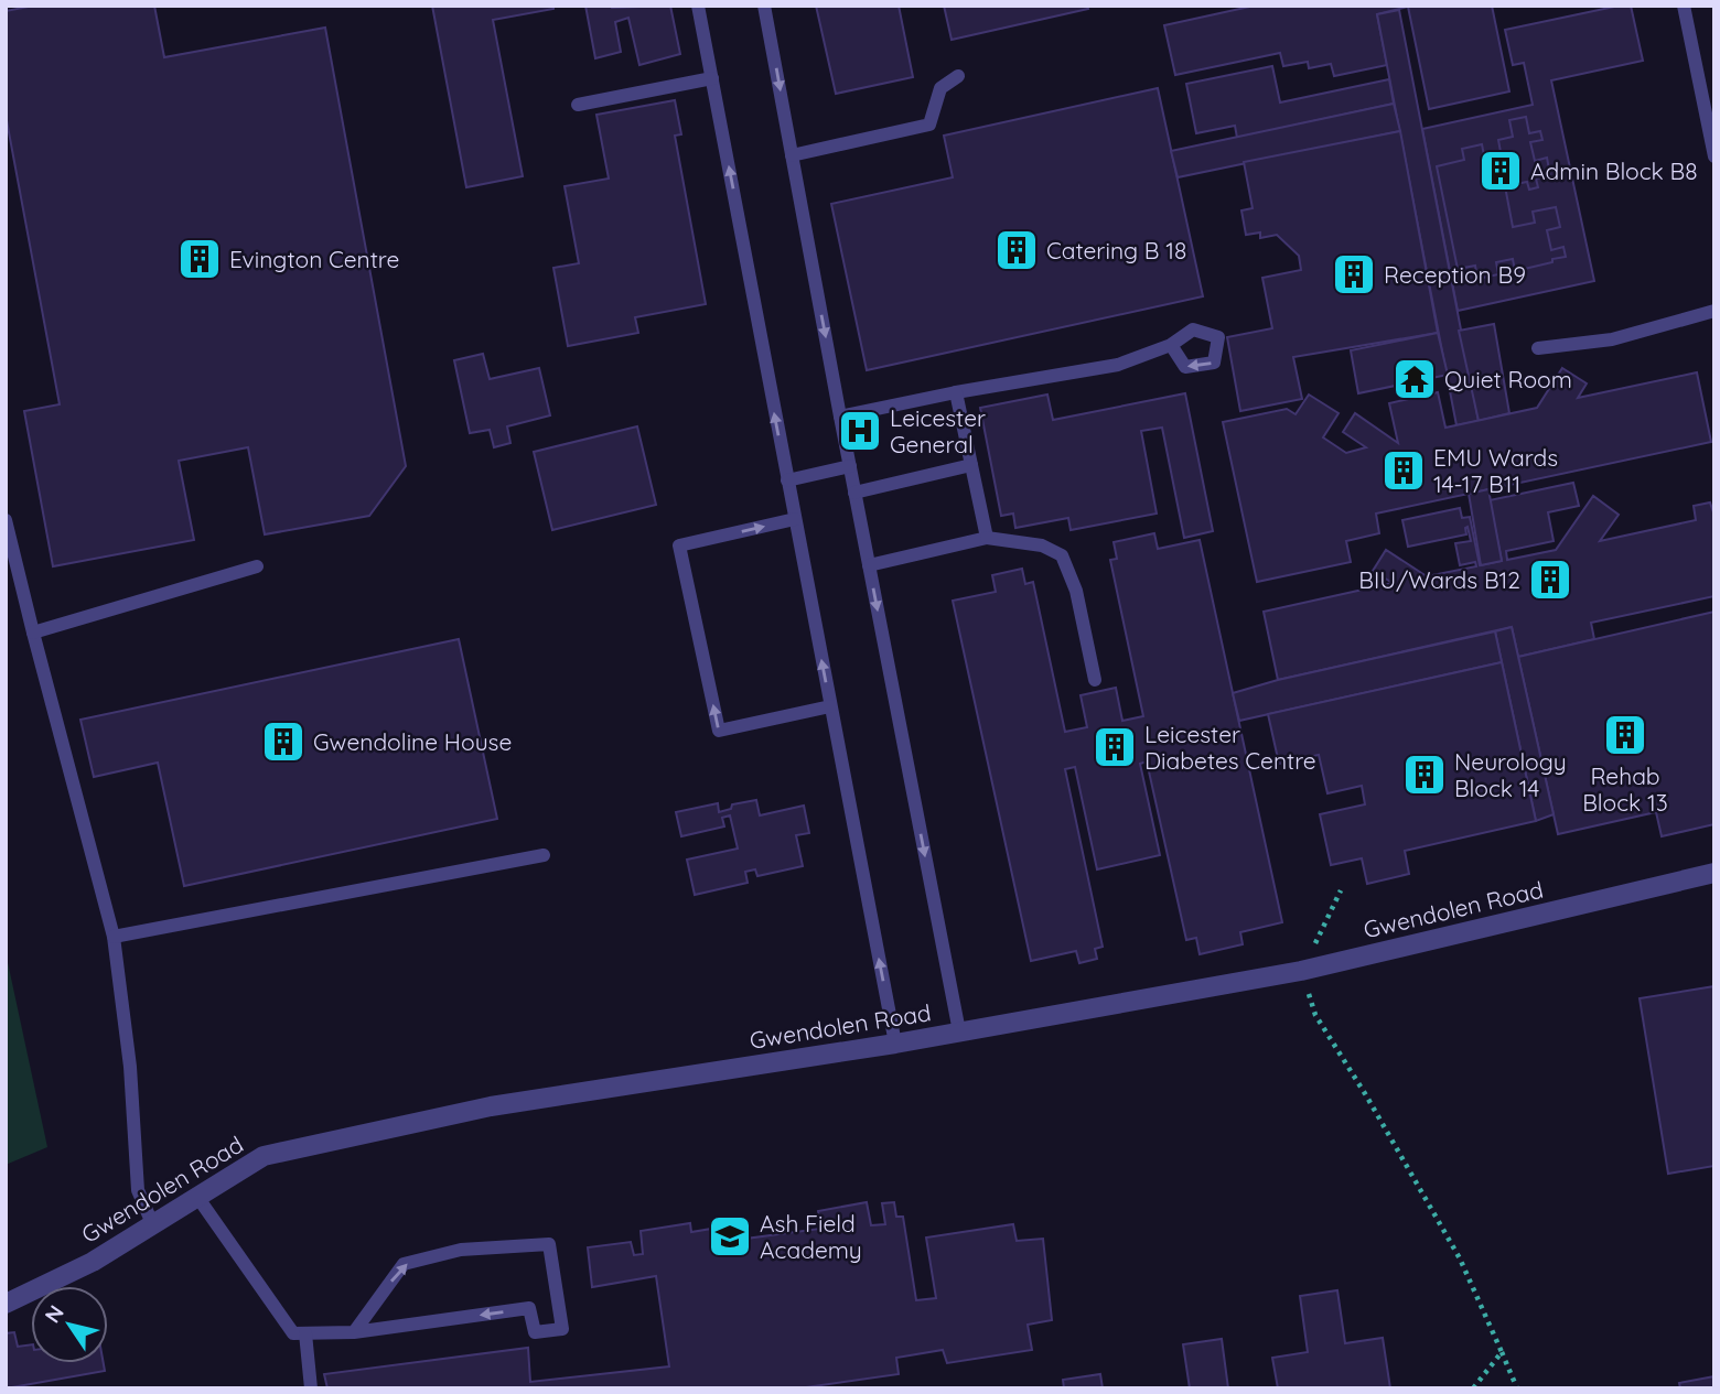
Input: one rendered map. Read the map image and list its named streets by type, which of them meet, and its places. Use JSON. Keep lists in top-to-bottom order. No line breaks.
{"streets":{"street":["Gwendolen Road"]},"places":{"building":["Admin Block B8","Catering B 18","Evington Centre","Reception B9","EMU Wards 14-17 B11","BIU/Wards B12","Rehab Block 13","Gwendoline House","Leicester Diabetes Centre","Neurology Block 14"],"temple":["Quiet Room"],"hospital":["Leicester General"],"school or university":["Ash Field Academy"]},"north":"top left"}
